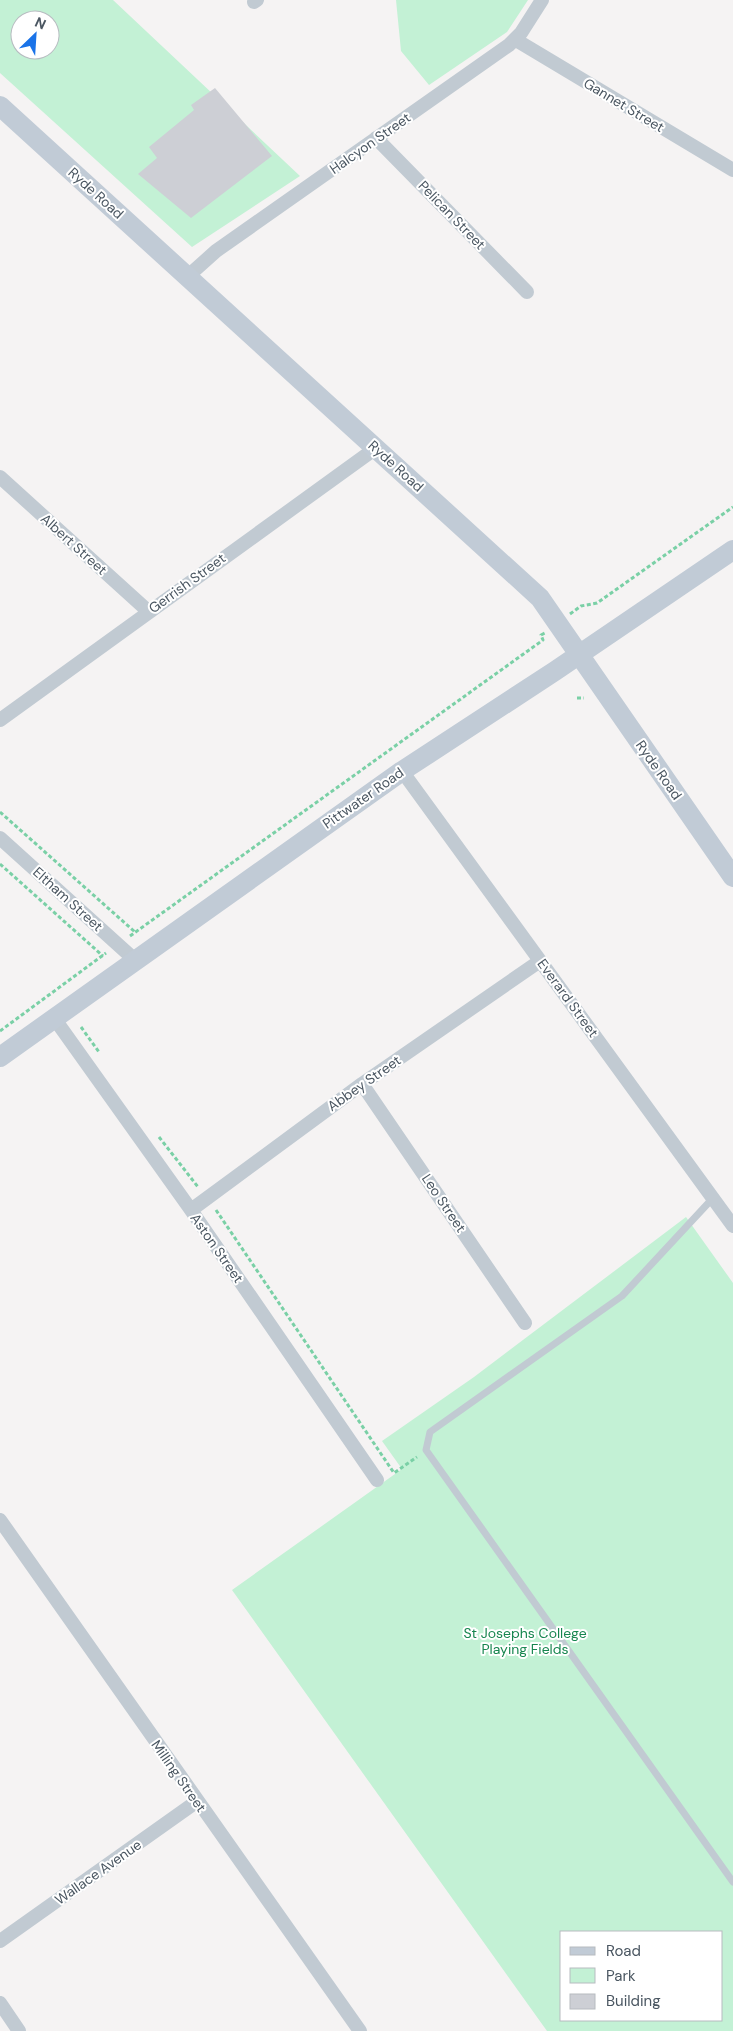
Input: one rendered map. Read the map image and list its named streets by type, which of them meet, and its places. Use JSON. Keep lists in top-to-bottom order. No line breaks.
{"streets":{"main road":["Ryde Road","Pittwater Road"],"street":["Gannet Street","Halcyon Street","Pelican Street","Albert Street","Gerrish Street","Eltham Street","Everard Street","Abbey Street","Leo Street","Aston Street","Milling Street","Wallace Avenue"]},"crossings":[["Gannet Street","Halcyon Street"],["Halcyon Street","Ryde Road"],["Halcyon Street","Pelican Street"],["Ryde Road","Gerrish Street"],["Ryde Road","Pittwater Road"],["Albert Street","Gerrish Street"],["Pittwater Road","Eltham Street"],["Pittwater Road","Everard Street"],["Pittwater Road","Aston Street"],["Everard Street","Abbey Street"],["Abbey Street","Leo Street"],["Abbey Street","Aston Street"],["Milling Street","Wallace Avenue"]],"parks":["St Josephs College Playing Fields"],"legend":["Road","Park","Building"],"north":"top right"}
